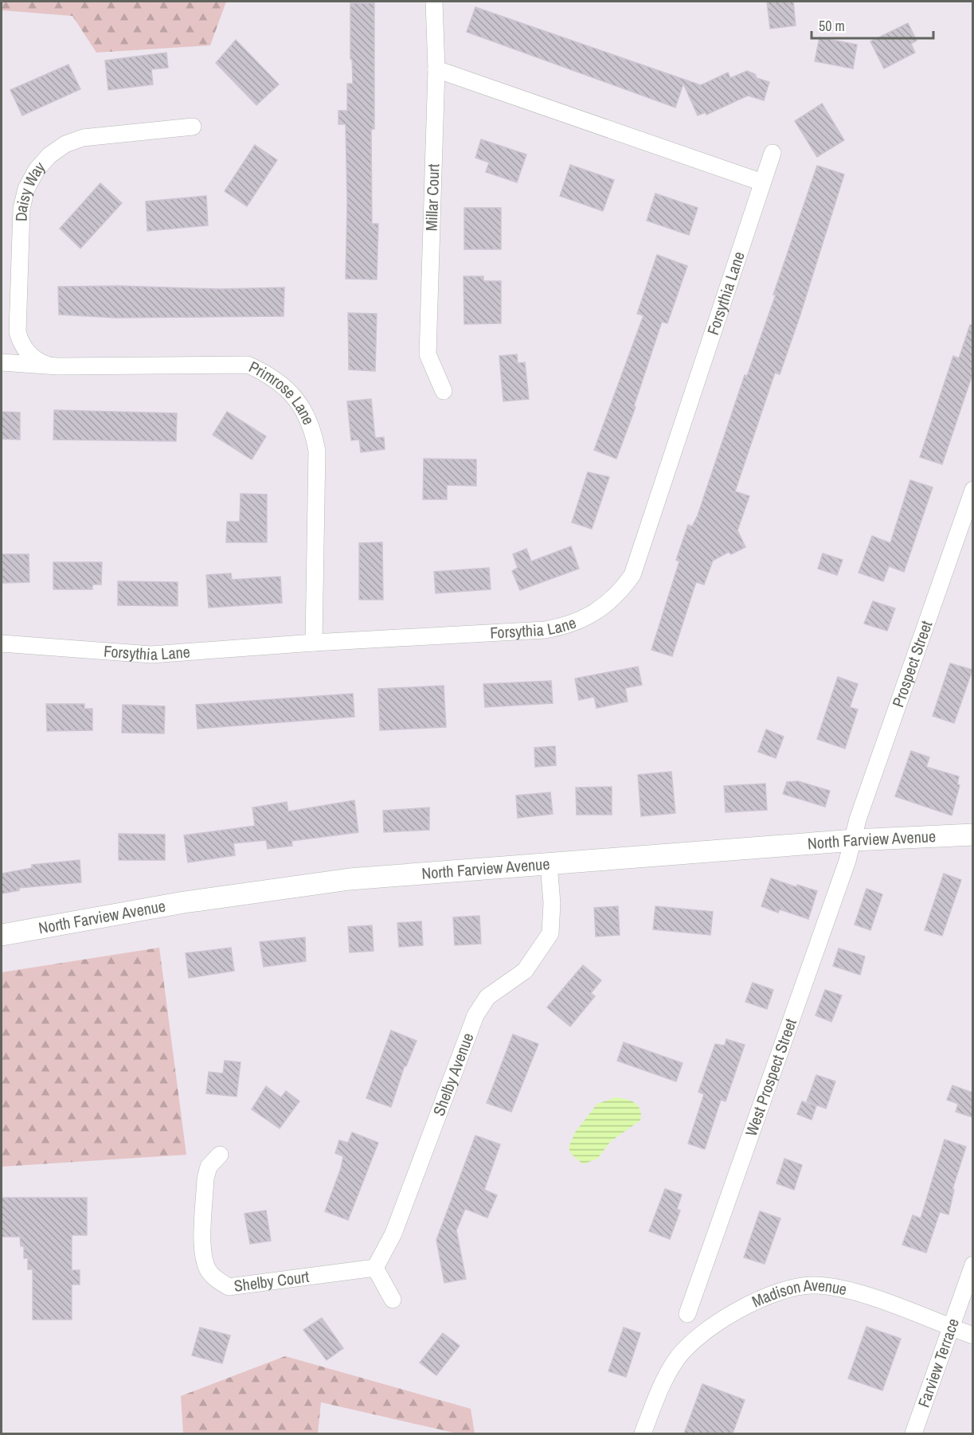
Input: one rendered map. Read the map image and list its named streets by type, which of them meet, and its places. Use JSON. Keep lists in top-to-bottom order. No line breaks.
{"streets":{"street":["Daisy Way","Millar Court","Forsythia Lane","Primrose Lane","Prospect Street","North Farview Avenue","Shelby Avenue","West Prospect Street","Shelby Court","Madison Avenue","Farview Terrace"]},"crossings":[["Daisy Way","Primrose Lane"],["Forsythia Lane","Primrose Lane"],["Prospect Street","North Farview Avenue"],["Prospect Street","West Prospect Street"],["North Farview Avenue","Shelby Avenue"],["North Farview Avenue","West Prospect Street"],["Shelby Avenue","Shelby Court"],["Madison Avenue","Farview Terrace"]],"scale_bar":"50 m"}
